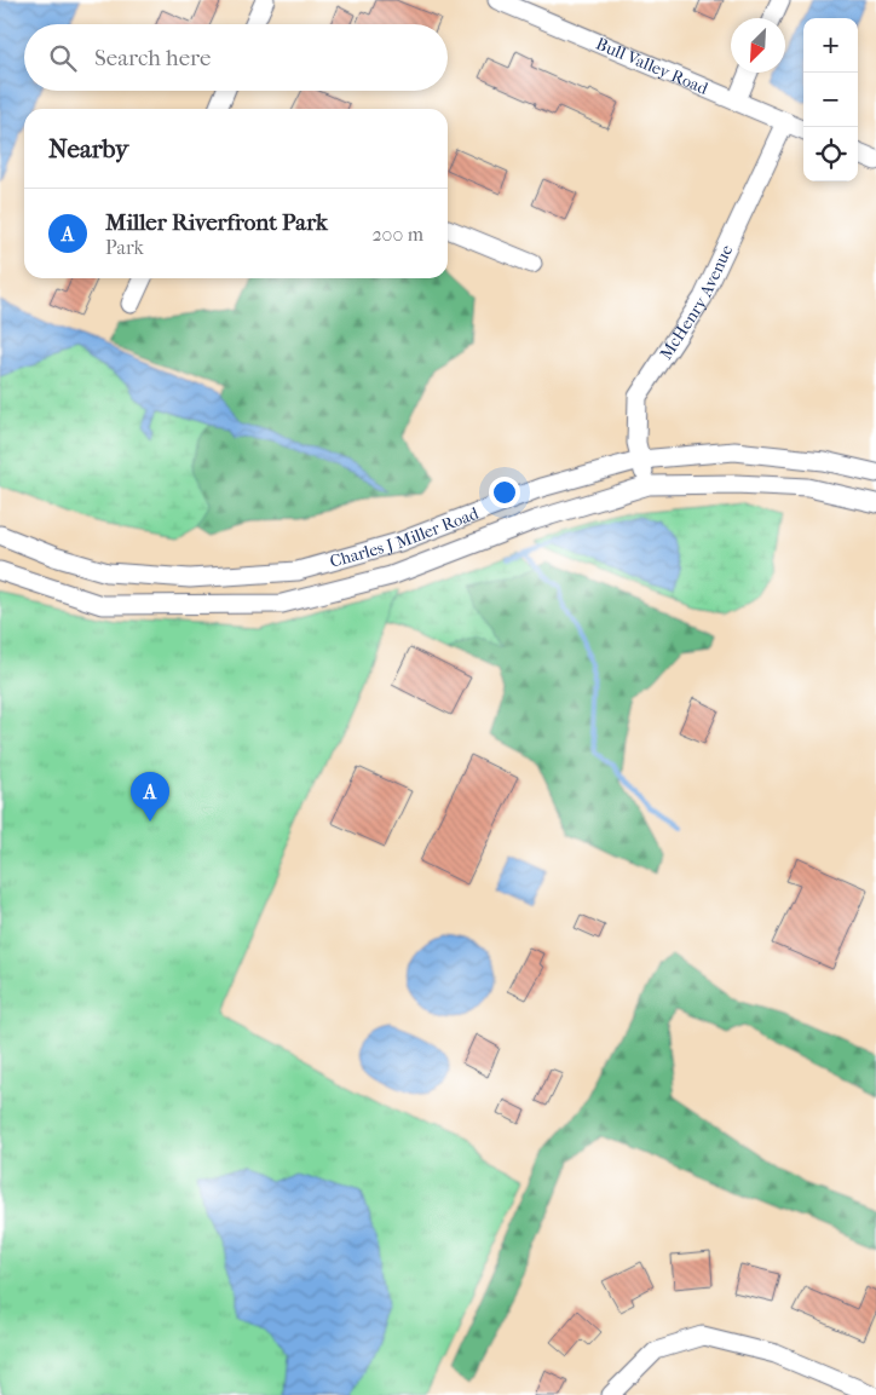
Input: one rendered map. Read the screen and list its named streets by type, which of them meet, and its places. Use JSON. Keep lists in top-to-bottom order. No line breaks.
{"streets":{"street":["Bull Valley Road","McHenry Avenue","Charles J Miller Road"]},"crossings":[["Bull Valley Road","McHenry Avenue"],["McHenry Avenue","Charles J Miller Road"]],"north":"bottom left","page":{"map_buttons":["+","−"],"search":"Search here","heading":"Nearby","list":[{"mark":"A","name":"Miller Riverfront Park","note":"Park","value":"200 m"}],"pins":"A"}}
